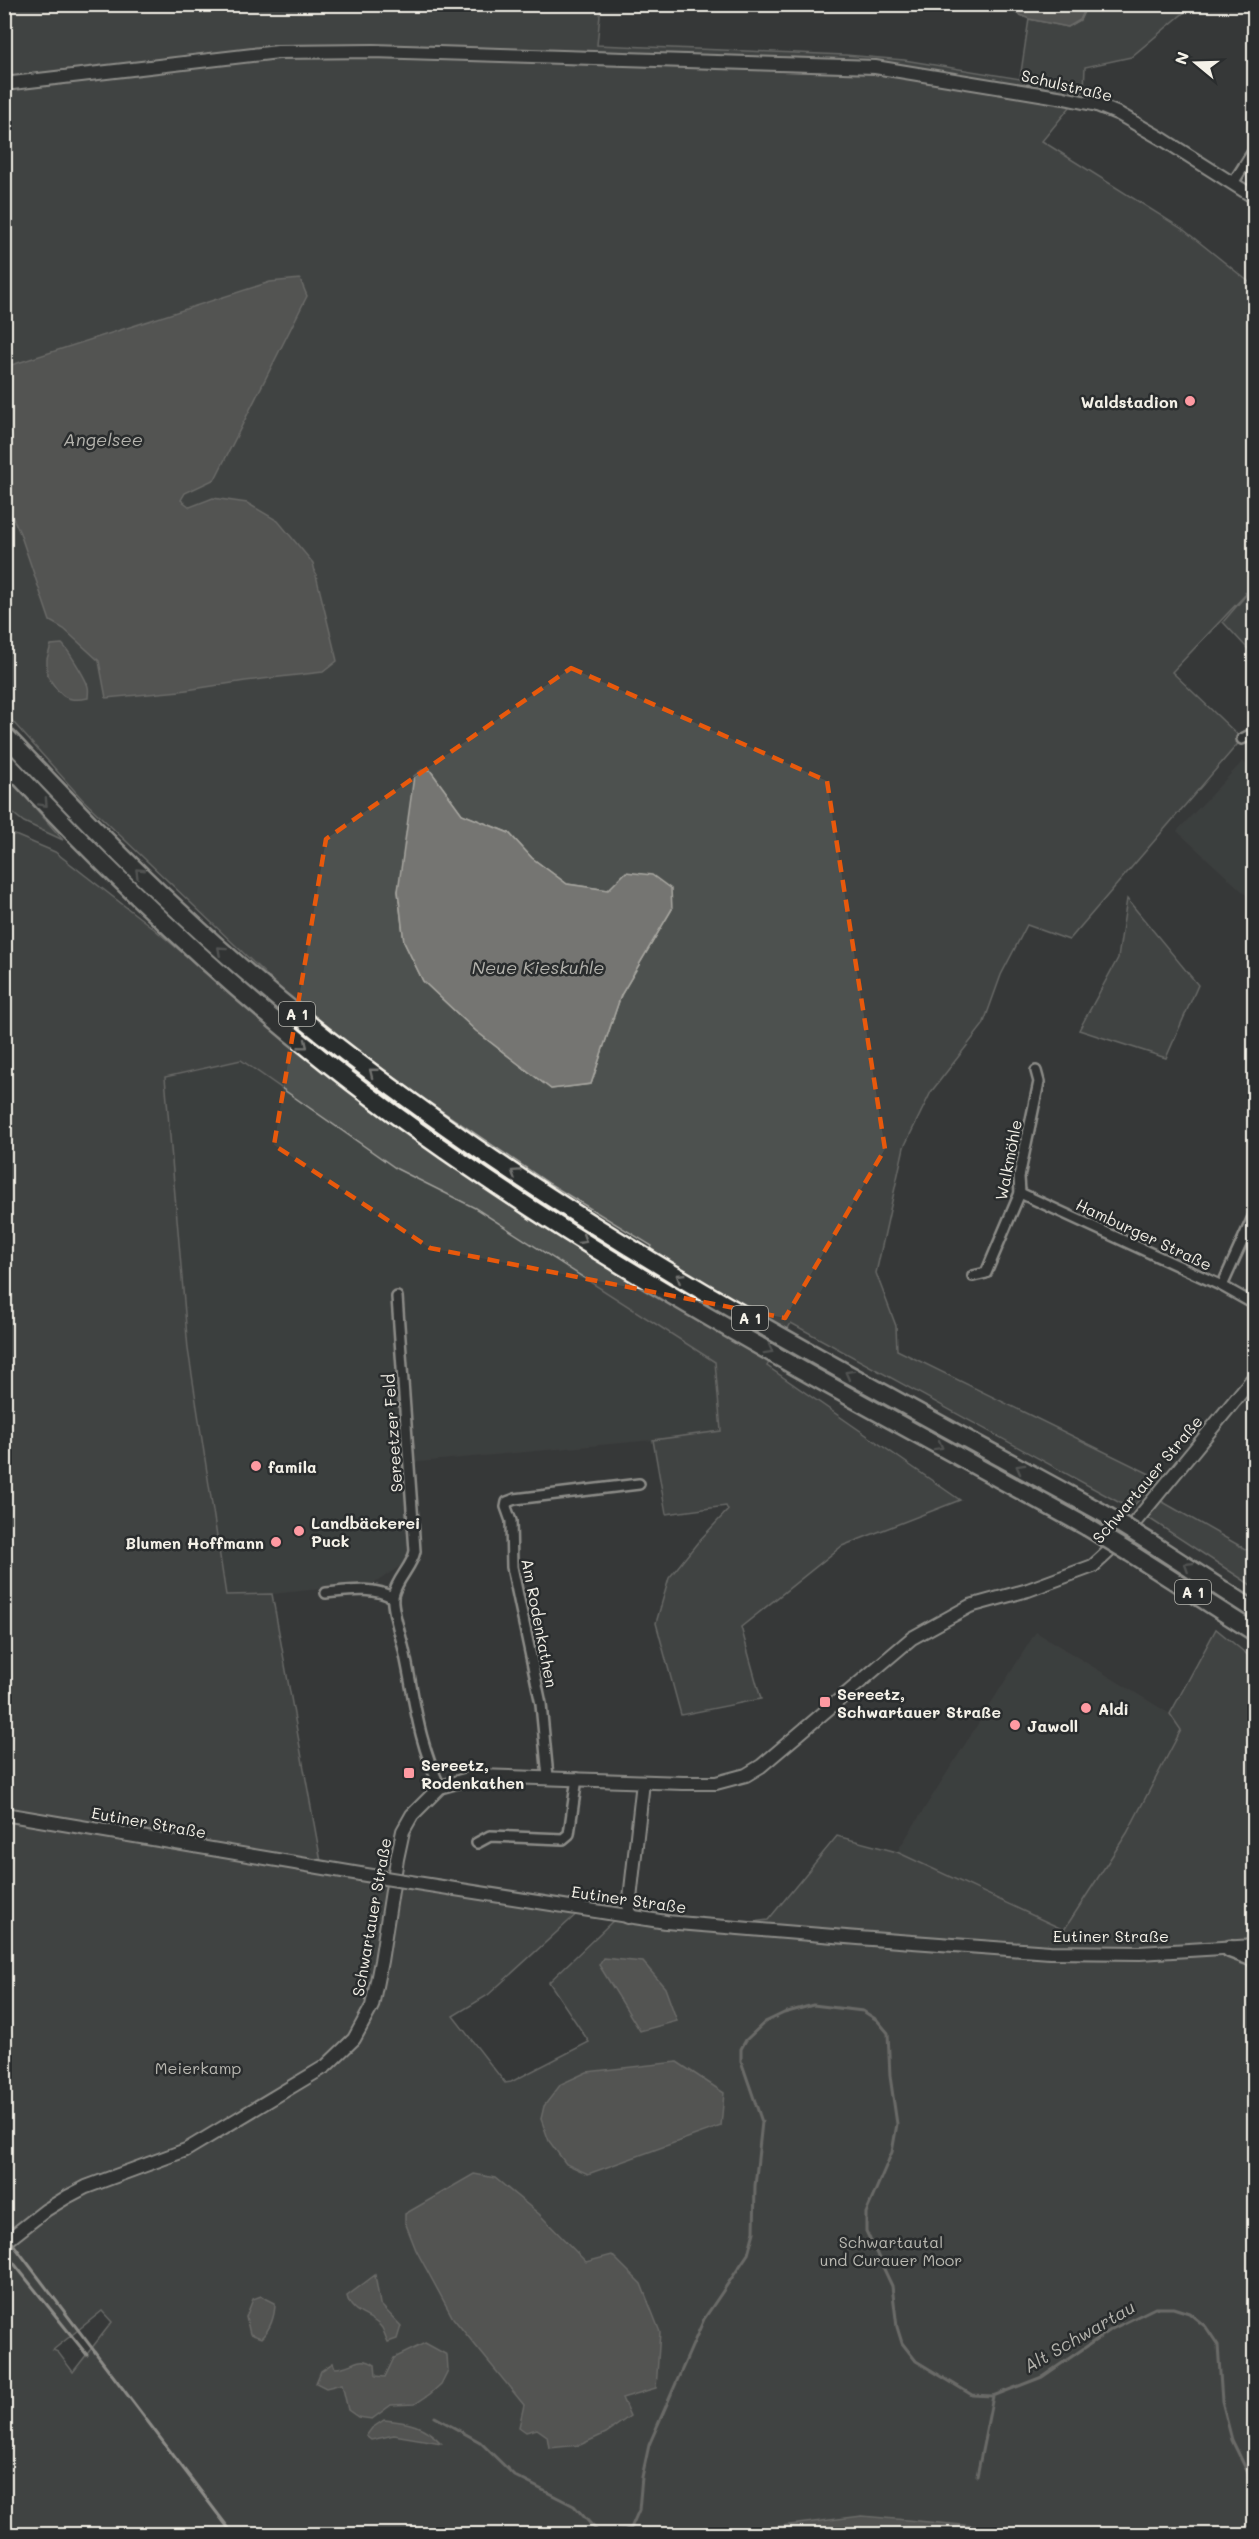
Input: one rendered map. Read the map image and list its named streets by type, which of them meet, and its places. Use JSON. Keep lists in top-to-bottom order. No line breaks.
{"streets":{"highway":["A 1"],"main road":["Schulstraße","Schwartauer Straße","Eutiner Straße"],"street":["Walkmöhle","Hamburger Straße","Sereetzer Feld","Am Rodenkathen"]},"crossings":[["Walkmöhle","Hamburger Straße"],["Schwartauer Straße","Am Rodenkathen"]],"water":["Angelsee","Neue Kieskuhle","Alt Schwartau"],"parks":["Meierkamp","Schwartautal und Curauer Moor"],"places":{"other":["Waldstadion","famila","Landbäckerei Puck","Blumen Hoffmann","Aldi","Jawoll"],"transit":["Sereetz, Schwartauer Straße","Sereetz, Rodenkathen"]},"north":"left"}
